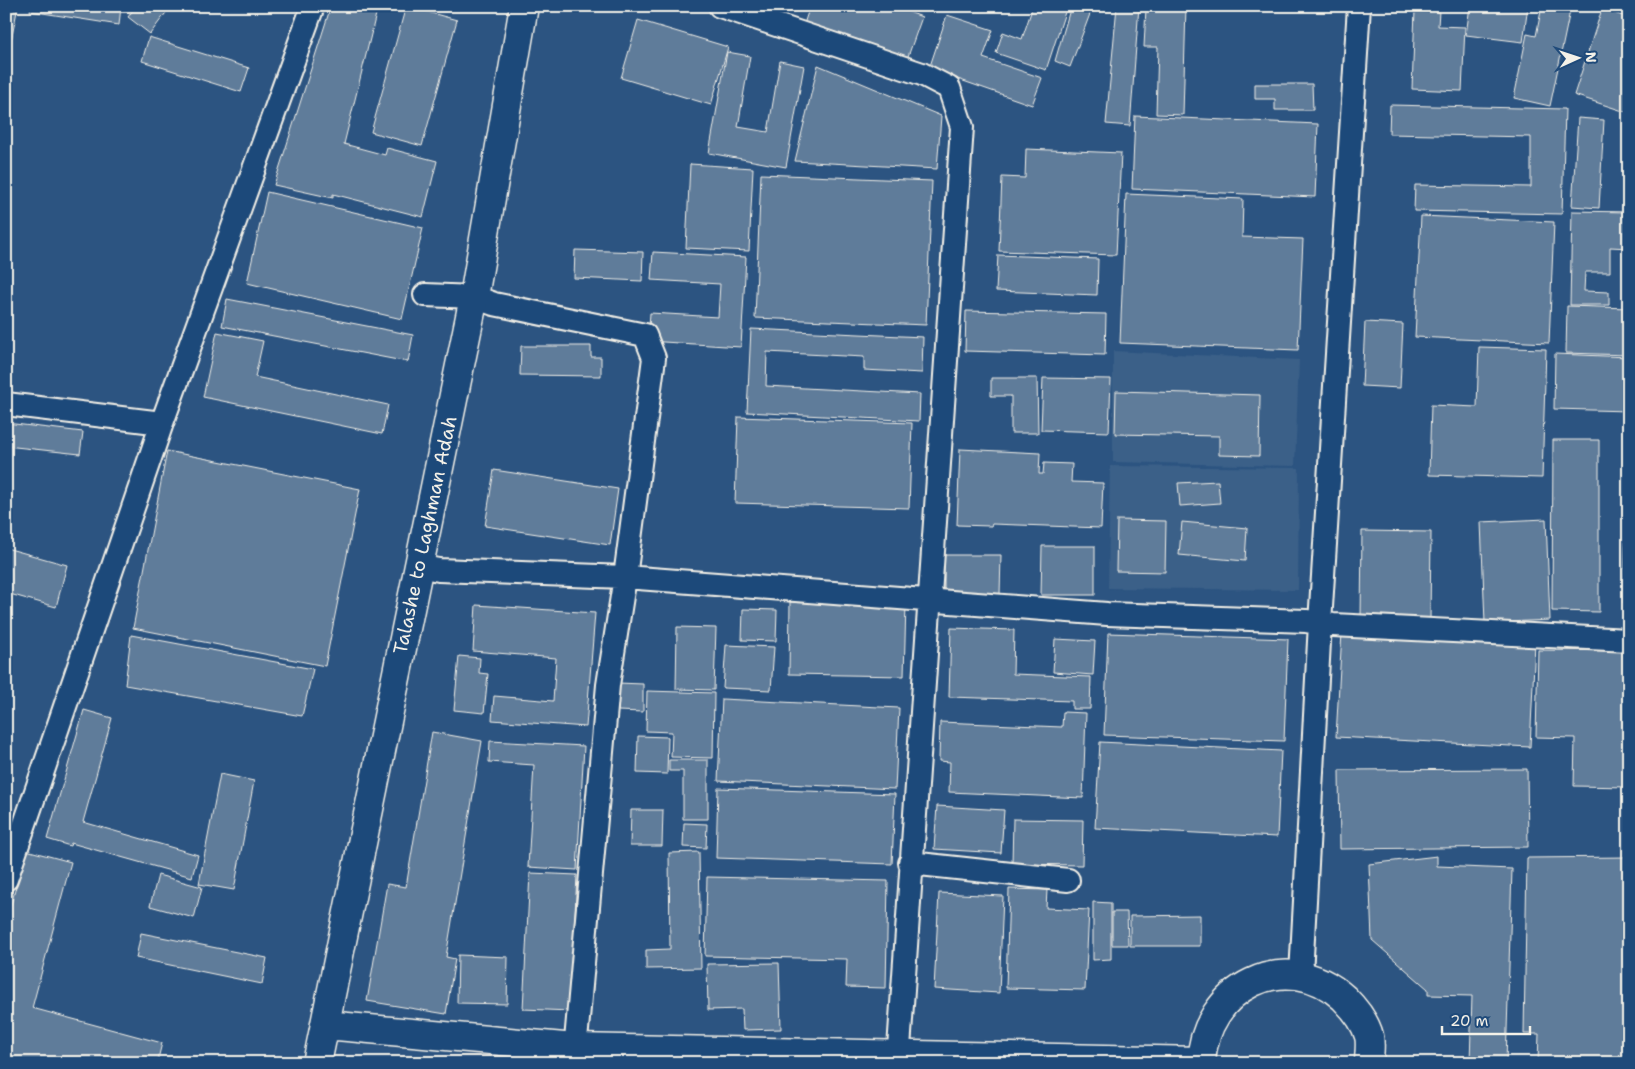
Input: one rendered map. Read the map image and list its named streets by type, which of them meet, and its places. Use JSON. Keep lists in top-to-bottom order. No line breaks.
{"streets":{"main road":["Talashe to Laghman Adah"]},"scale_bar":"20 m","north":"right"}
